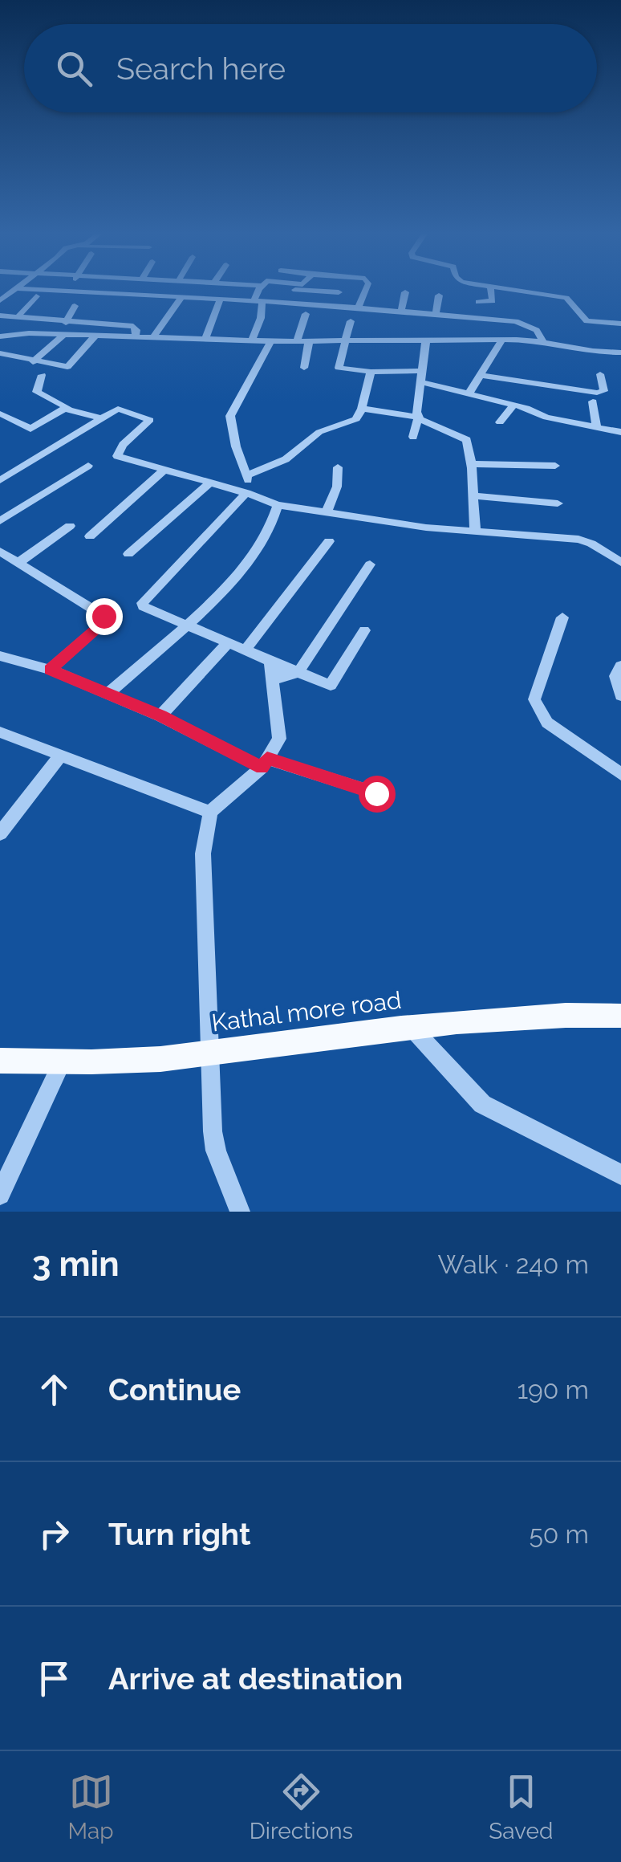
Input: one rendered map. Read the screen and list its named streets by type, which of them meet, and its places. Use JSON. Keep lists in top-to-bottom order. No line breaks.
{"streets":{"main road":["Kathal more road"]},"page":{"search":"Search here","heading":["3 min","Walk · 240 m"],"list":[["Continue","190 m"],["Turn right","50 m"],"Arrive at destination"],"nav":["Map","Directions","Saved"]}}
